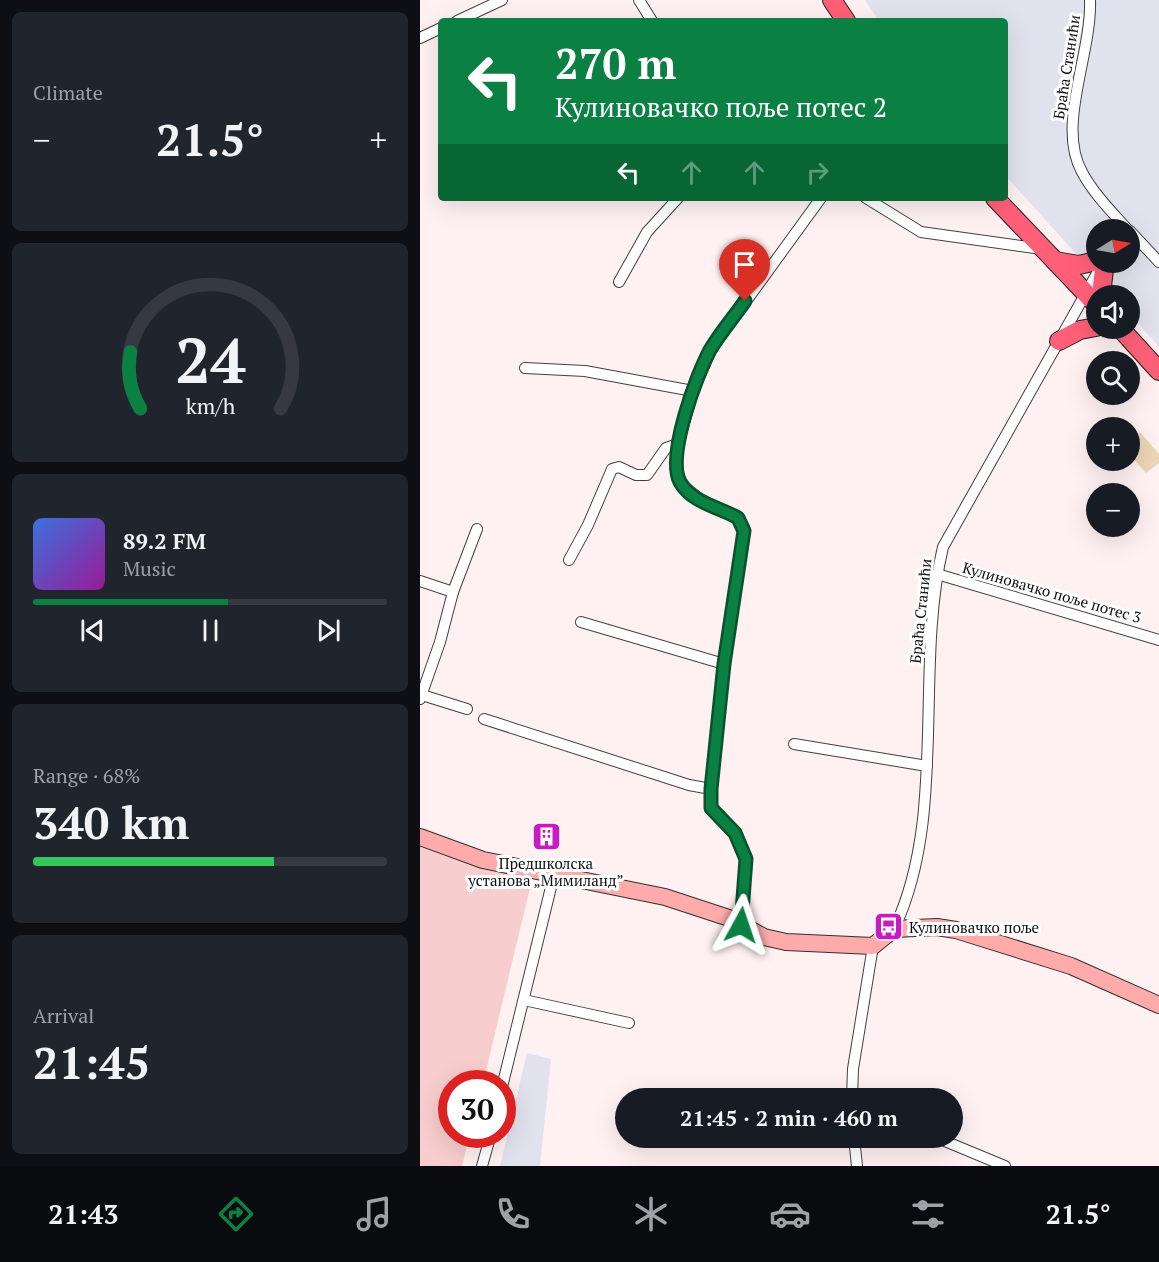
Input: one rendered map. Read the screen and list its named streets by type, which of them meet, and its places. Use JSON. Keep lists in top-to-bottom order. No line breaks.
{"streets":{"street":["Браћа Станићи","Кулиновачко поље потес 3"]},"crossings":[["Браћа Станићи","Кулиновачко поље потес 3"]],"places":{"building":["Предшколска установа „Мимиланд”"],"bus stop":["Кулиновачко поље"]},"north":"right","page":{"tile":["Climate",["Range · 68%","340 km"],["Arrival","21:45"]],"turn":["270 m","Кулиновачко поље потес 2"],"heat":["−","21.5°","+"],"map_buttons":["+","−"],"song":["89.2 FM","Music"],"limit":"30","trip":"21:45 · 2 min · 460 m","tabs":["21:43","21.5°"],"gauge":["24","km/h"]}}
